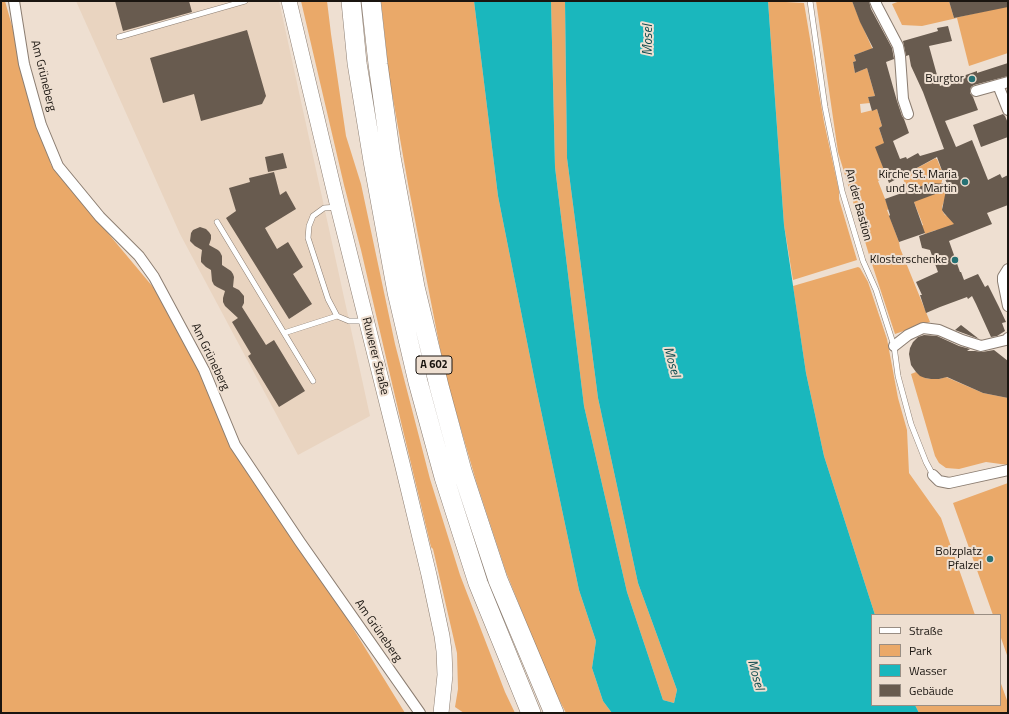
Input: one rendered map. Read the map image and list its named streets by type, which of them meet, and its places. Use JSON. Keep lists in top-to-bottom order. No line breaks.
{"streets":{"highway":["A 602"],"main road":["Ruwerer Straße"],"street":["Am Grüneberg"],"lane":["An der Bastion"]},"water":["Mosel"],"places":["Burgtor","Kirche St. Maria und St. Martin","Klosterschenke","Bolzplatz Pfalzel"],"legend":["Straße","Park","Wasser","Gebäude"]}
